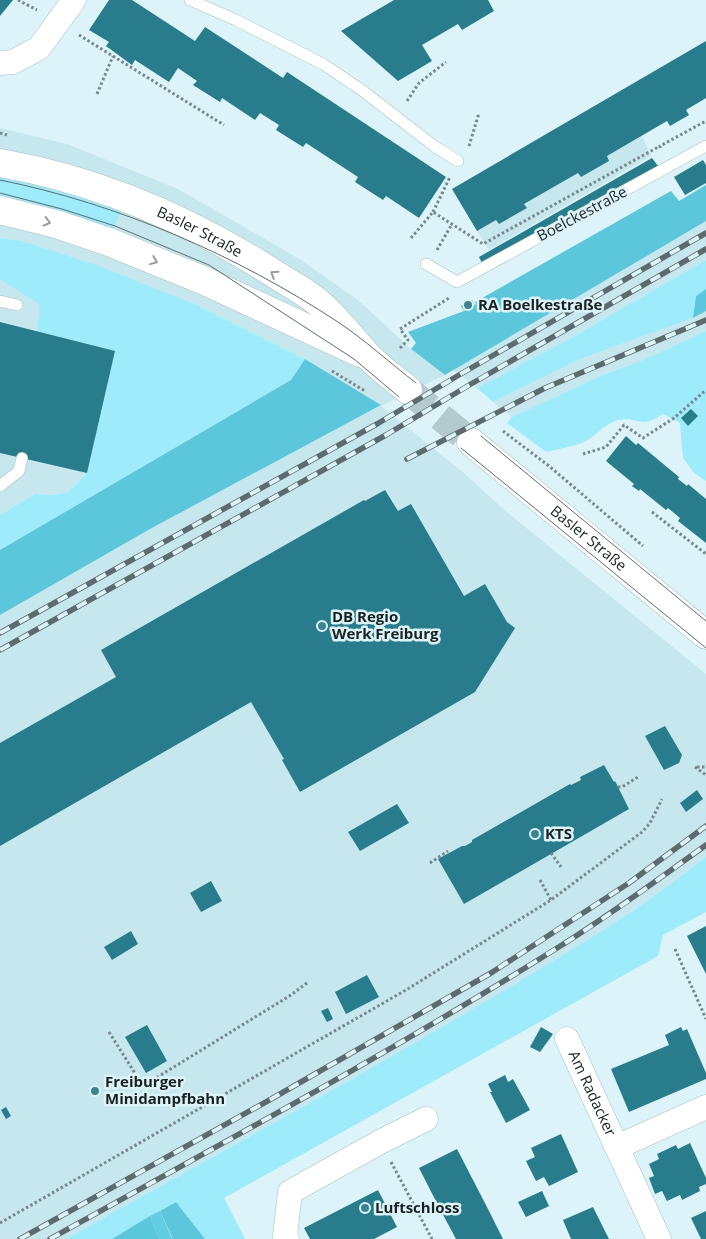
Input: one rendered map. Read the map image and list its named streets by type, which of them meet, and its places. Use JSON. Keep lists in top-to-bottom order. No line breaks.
{"streets":{"main road":["Basler Straße"],"street":["Am Radacker"],"lane":["Boelckestraße"]},"places":["RA Boelkestraße","DB Regio Werk Freiburg","KTS","Freiburger Minidampfbahn","Luftschloss"]}
